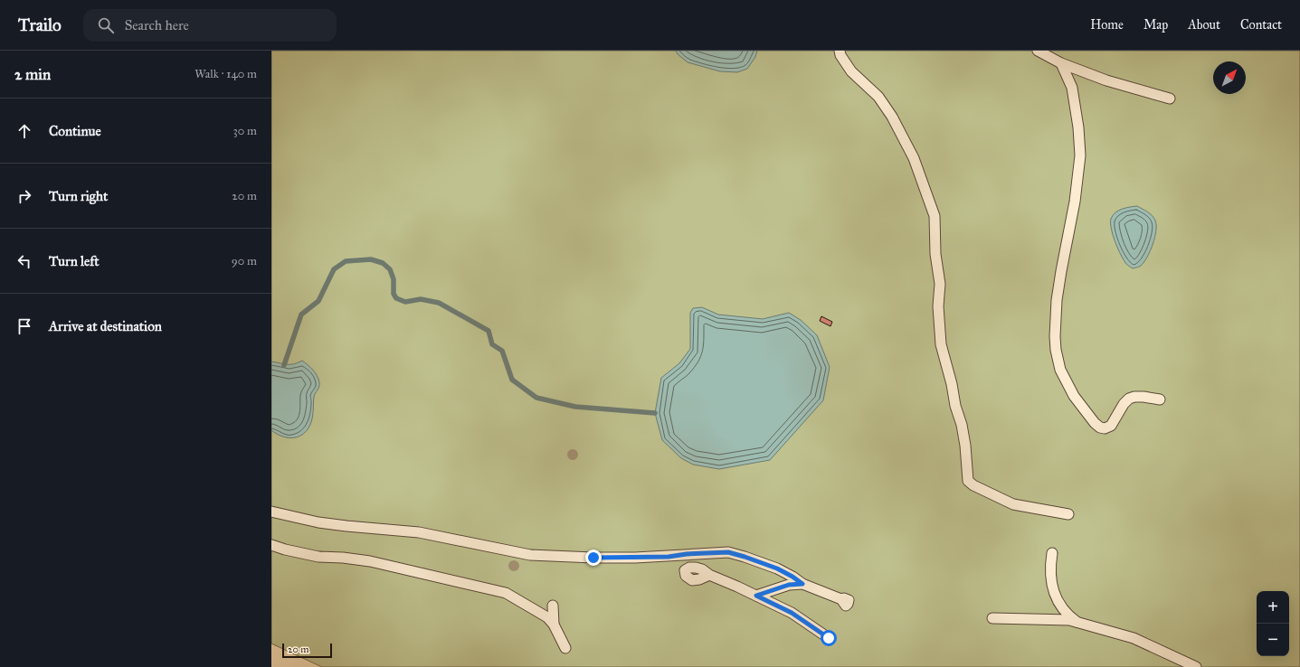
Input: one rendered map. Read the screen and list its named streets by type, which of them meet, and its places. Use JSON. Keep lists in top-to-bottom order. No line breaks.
{"scale_bar":"20 m","north":"top right","page":{"header":"Trailo","search":"Search here","nav":["Home","Map","About","Contact"],"heading":["2 min","Walk · 140 m"],"list":[["Continue","30 m"],["Turn right","20 m"],["Turn left","90 m"],"Arrive at destination"],"map_buttons":["+","−"],"scale":"20 m"}}
